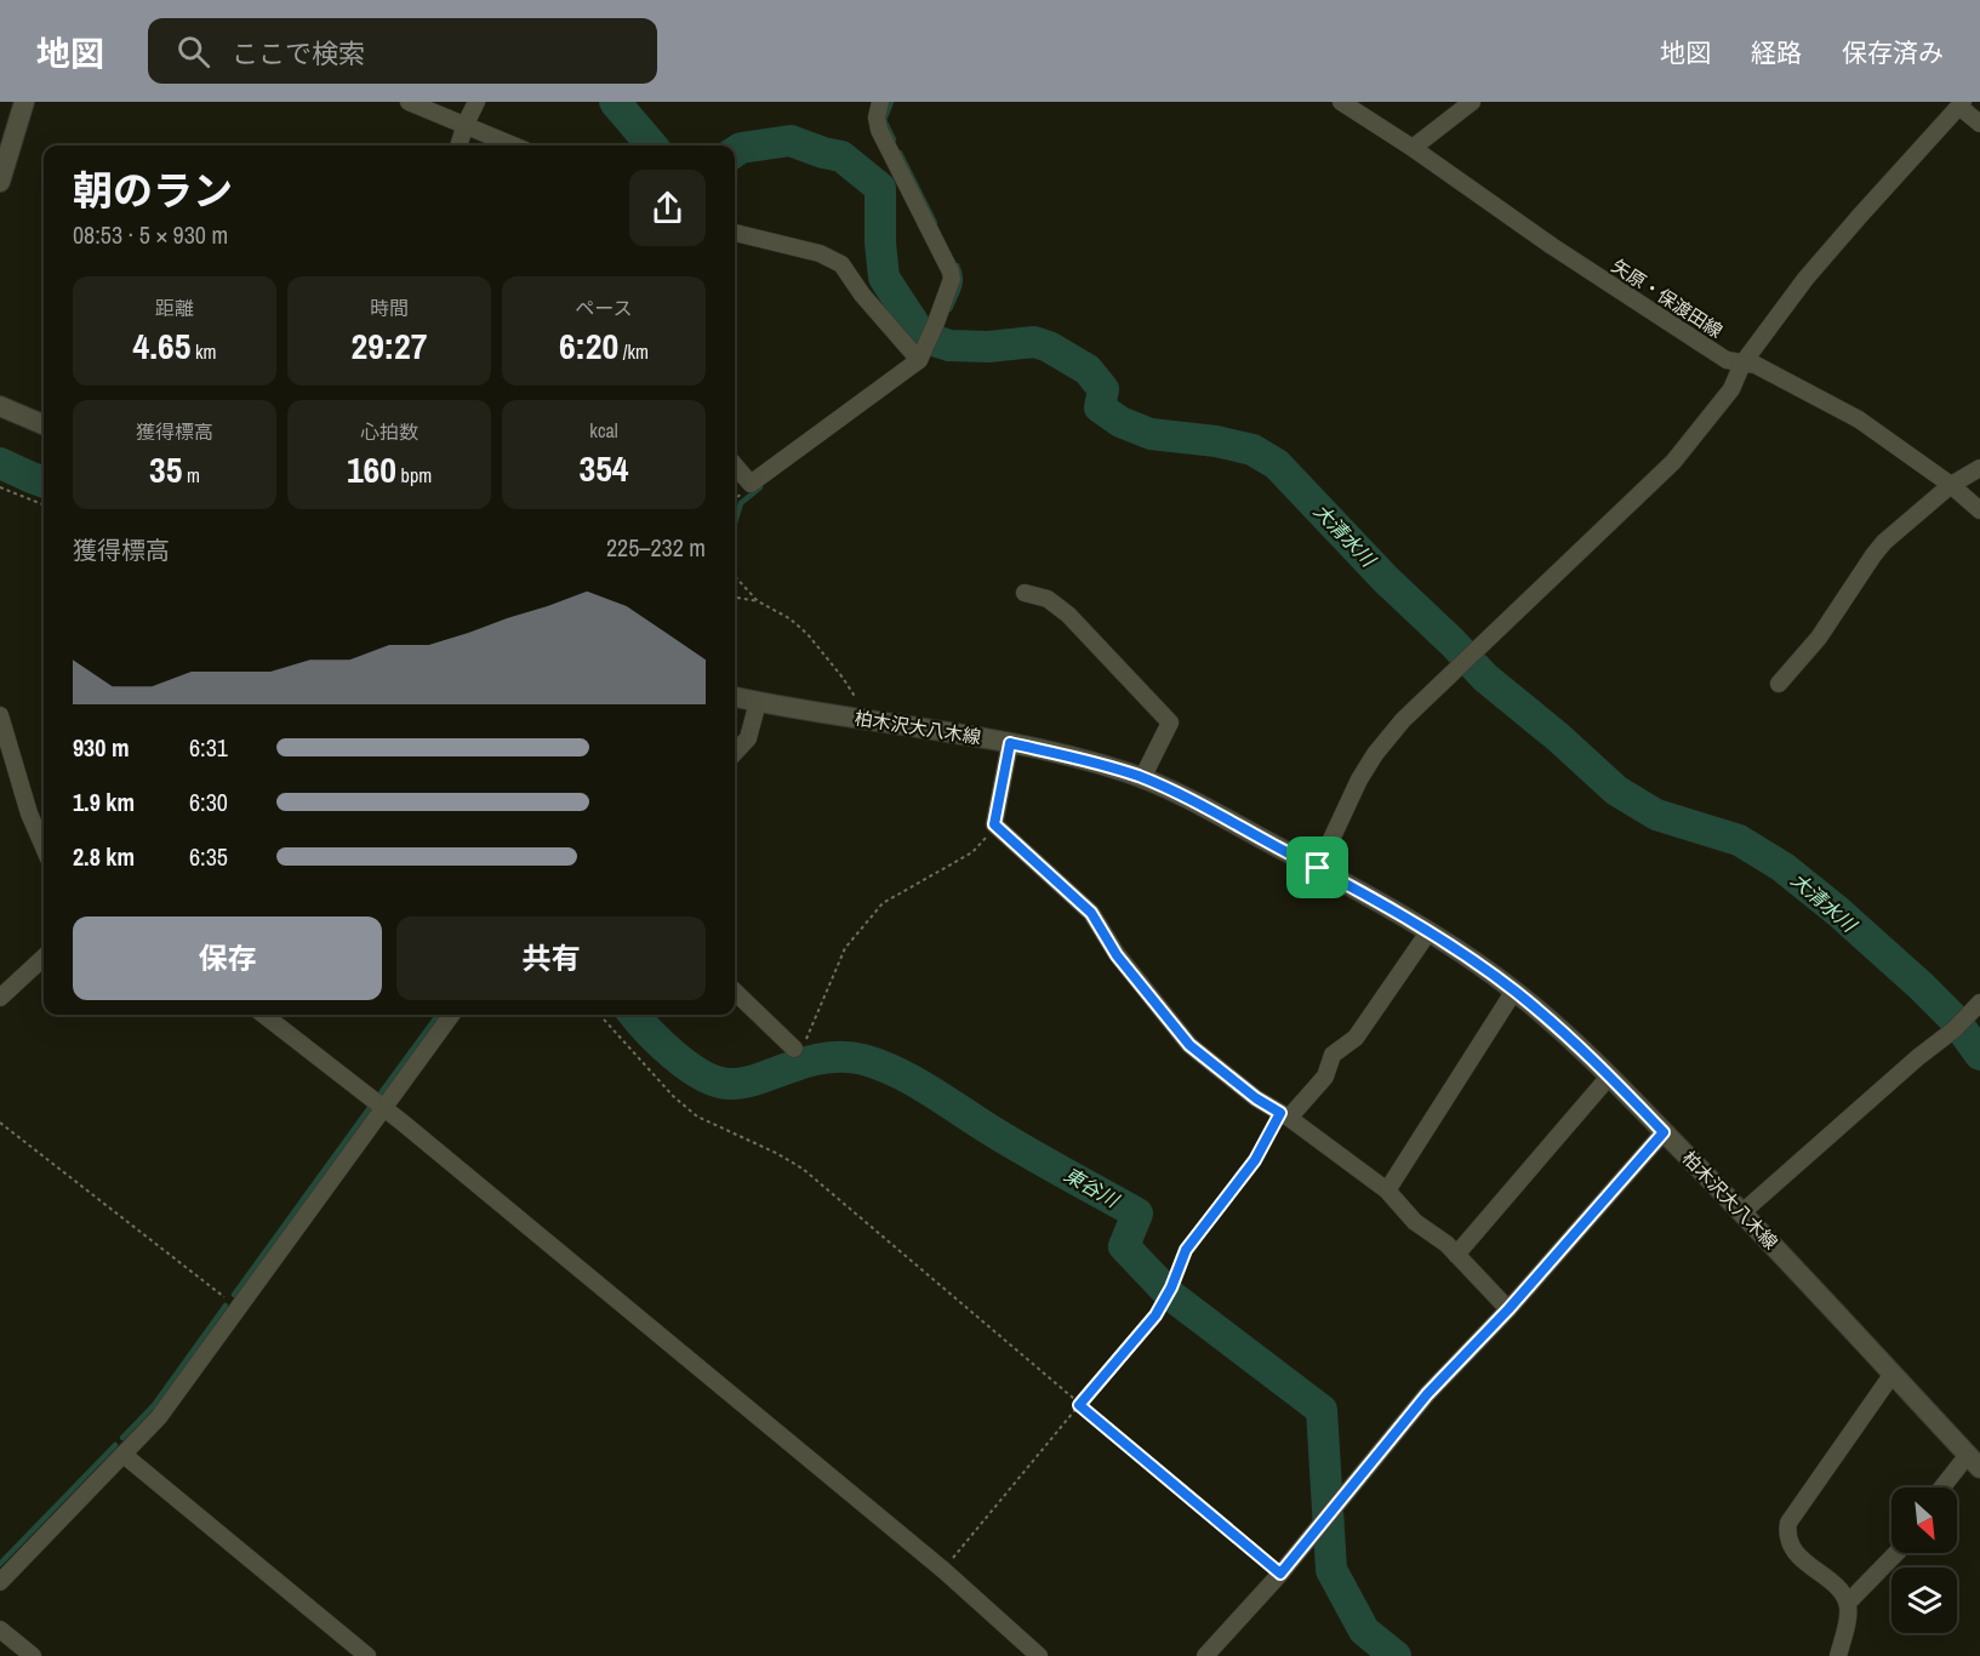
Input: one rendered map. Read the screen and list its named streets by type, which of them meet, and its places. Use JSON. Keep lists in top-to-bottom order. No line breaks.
{"streets":{"main road":["柏木沢大八木線"],"street":["矢原・保渡田線"]},"water":["大清水川","東谷川"],"north":"bottom right","page":{"header":"地図","search":"ここで検索","nav":["地図","経路","保存済み"],"heading":["朝のラン","08:53 · 5 × 930 m"],"stats":[["距離","4.65 km"],["時間","29:27"],["ペース","6:20 /km"],["獲得標高","35 m"],["心拍数","160 bpm"],["kcal","354"]],"chart":["獲得標高","225–232 m"],"list":[{"name":"930 m","note":"6:31"},{"name":"1.9 km","note":"6:30"},{"name":"2.8 km","note":"6:35"}],"buttons":["保存","共有"]}}
